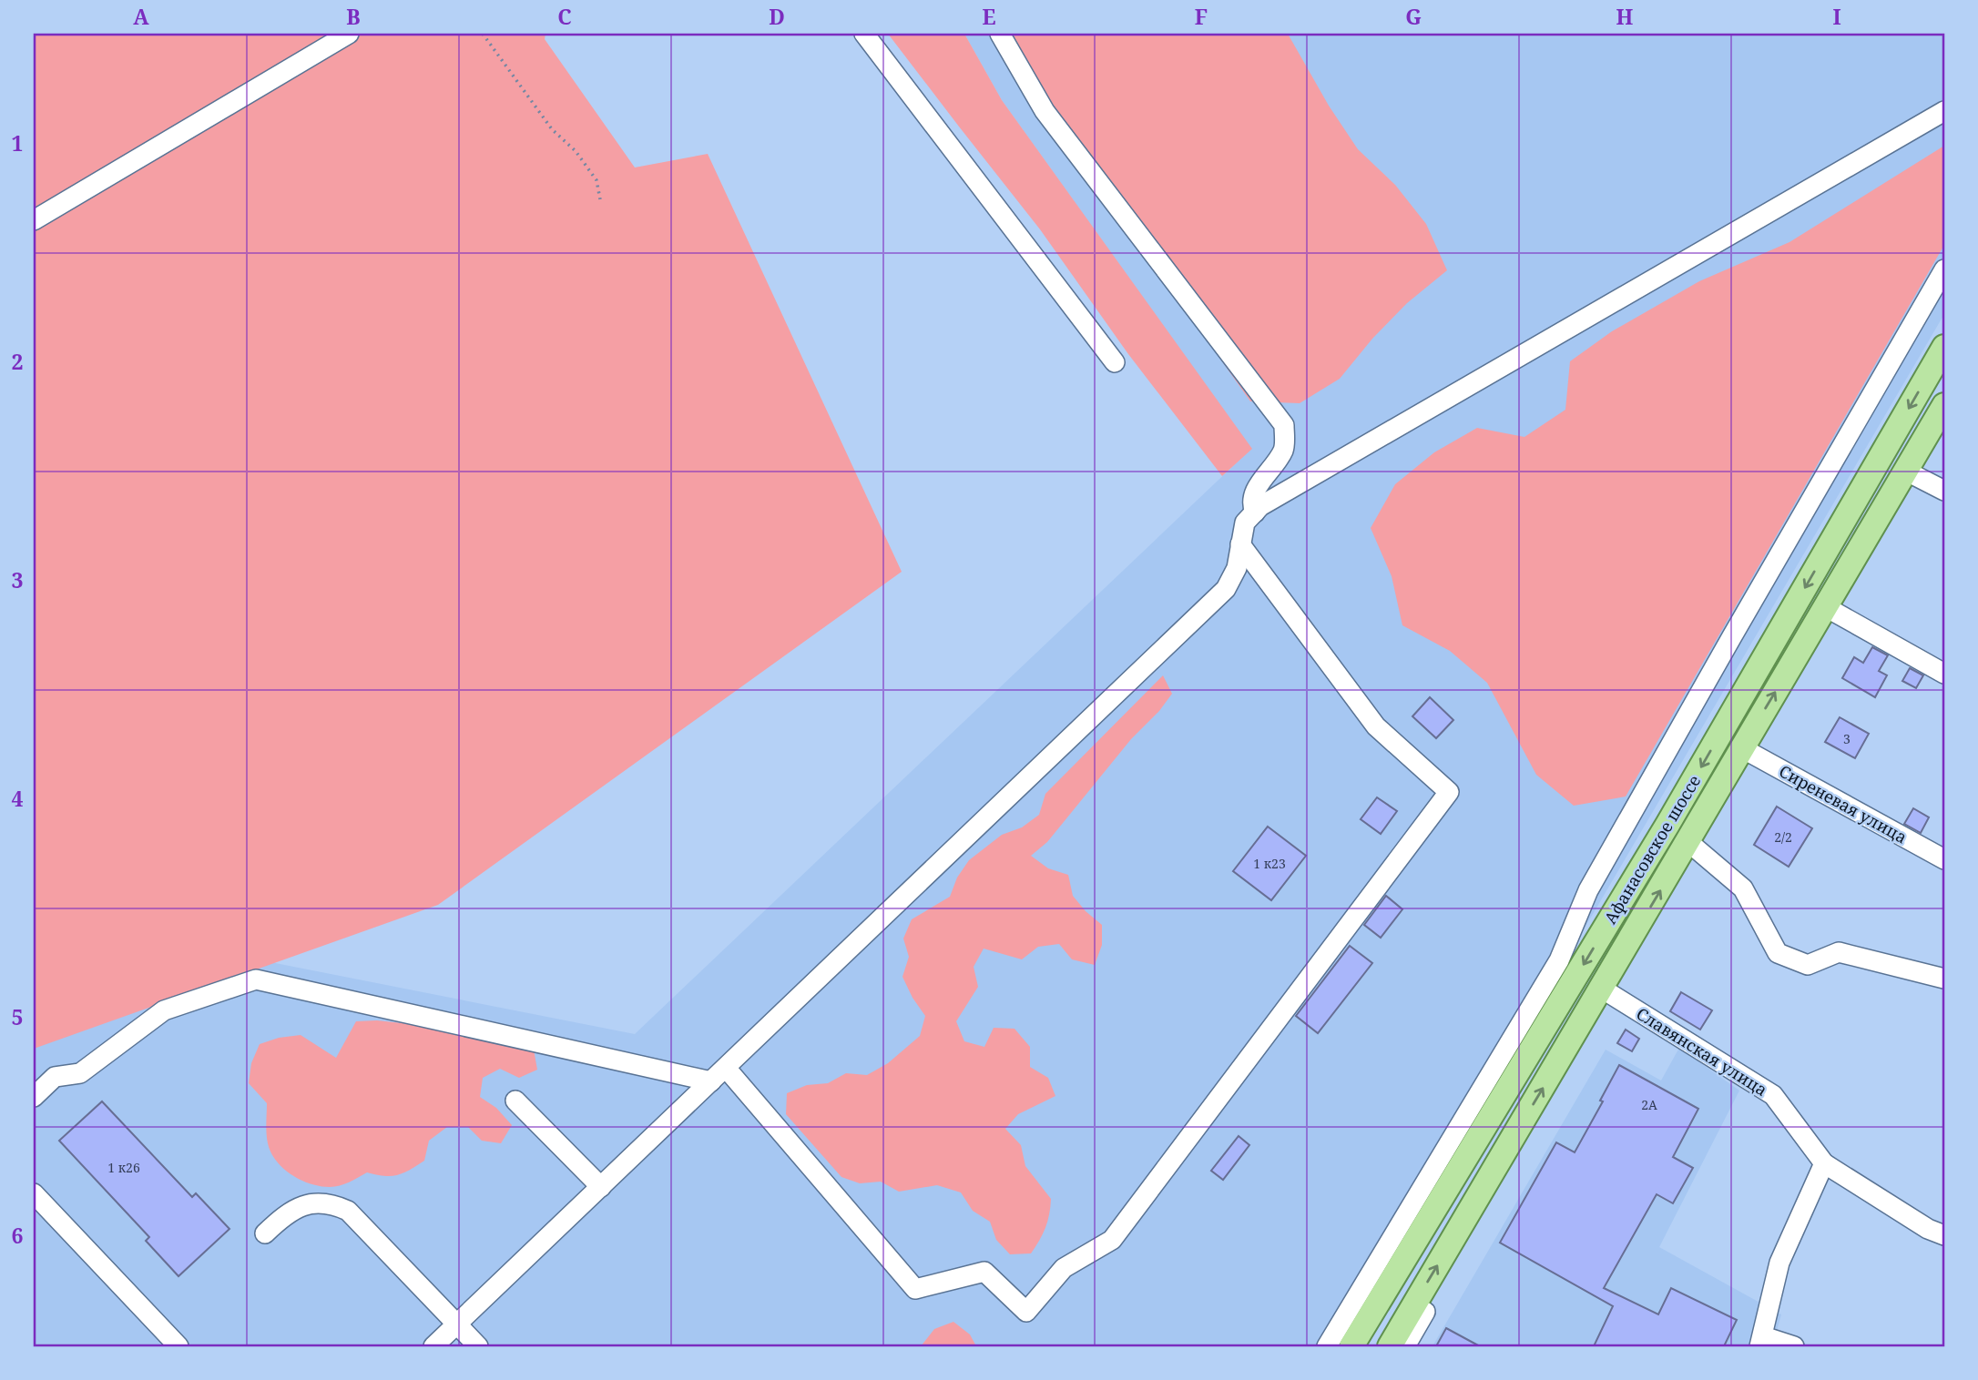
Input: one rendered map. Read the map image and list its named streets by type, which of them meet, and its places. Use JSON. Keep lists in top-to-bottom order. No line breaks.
{"streets":{"main road":["Афанасовское шоссе"],"street":["Сиреневая улица","Славянская улица"]},"crossings":[["Сиреневая улица","Афанасовское шоссе"],["Афанасовское шоссе","Славянская улица"]],"house_numbers":["3","2/2","1 к23","2А","1 к26"],"grid":{"columns":["A","B","C","D","E","F","G","H","I"],"rows":["1","2","3","4","5","6"]}}
